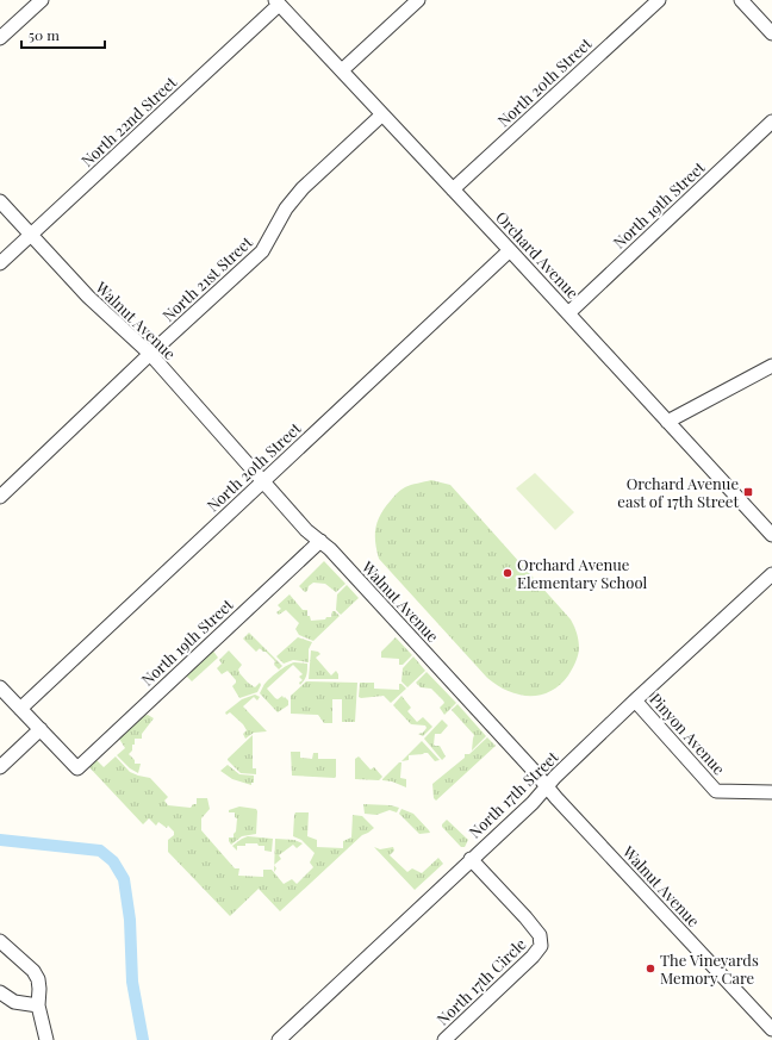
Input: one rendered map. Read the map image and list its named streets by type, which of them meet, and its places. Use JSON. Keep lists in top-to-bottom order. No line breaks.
{"streets":{"street":["North 20th Street","North 22nd Street","North 19th Street","Orchard Avenue","North 21st Street","Walnut Avenue","Pinyon Avenue","North 17th Street","North 17th Circle"]},"crossings":[["North 20th Street","Orchard Avenue"],["North 20th Street","Walnut Avenue"],["North 22nd Street","Orchard Avenue"],["North 22nd Street","Walnut Avenue"],["North 19th Street","Orchard Avenue"],["North 19th Street","Walnut Avenue"],["Orchard Avenue","North 21st Street"],["North 21st Street","Walnut Avenue"],["Walnut Avenue","North 17th Street"],["Pinyon Avenue","North 17th Street"],["North 17th Street","North 17th Circle"]],"places":{"transit":["Orchard Avenue east of 17th Street"],"other":["Orchard Avenue Elementary School","The Vineyards Memory Care"]},"scale_bar":"50 m"}
